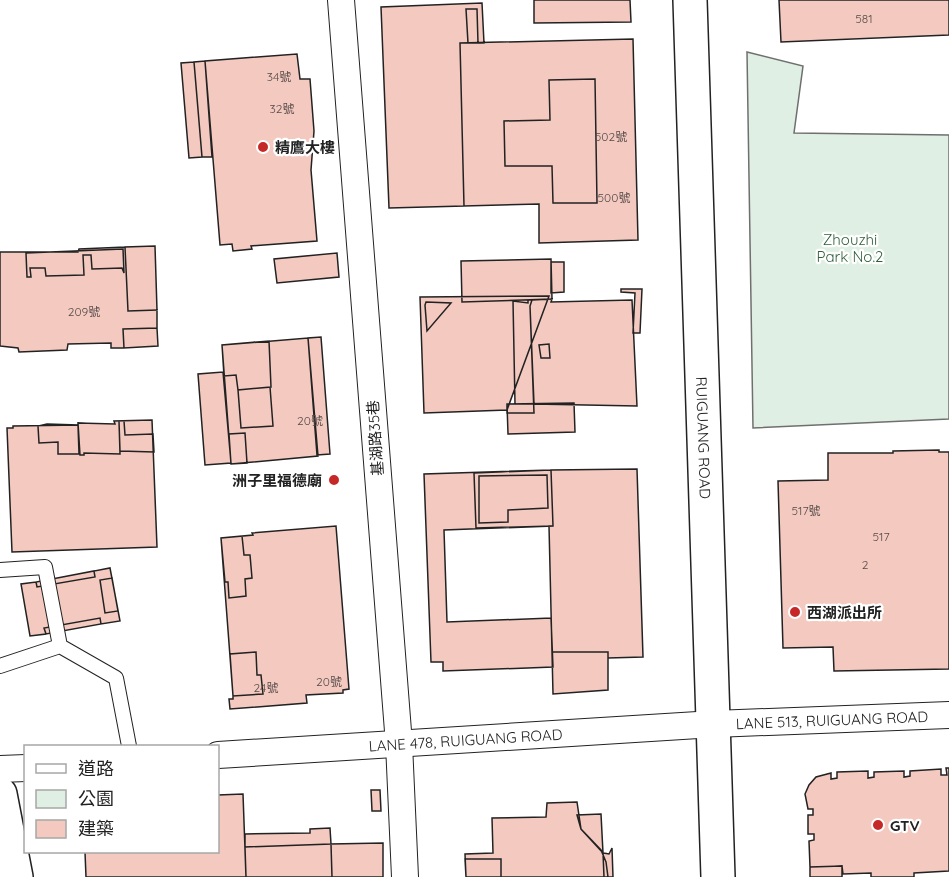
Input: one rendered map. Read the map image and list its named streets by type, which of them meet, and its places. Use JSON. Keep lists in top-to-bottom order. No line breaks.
{"streets":{"street":["基湖路35巷","RUIGUANG ROAD","LANE 513, RUIGUANG ROAD","LANE 478, RUIGUANG ROAD"]},"crossings":[["基湖路35巷","LANE 478, RUIGUANG ROAD"],["RUIGUANG ROAD","LANE 513, RUIGUANG ROAD"],["RUIGUANG ROAD","LANE 478, RUIGUANG ROAD"],["LANE 513, RUIGUANG ROAD","LANE 478, RUIGUANG ROAD"]],"parks":["Zhouzhi Park No.2"],"places":["精鷹大樓","洲子里福德廟","西湖派出所","GTV"],"house_numbers":["581","34號","32號","502號","500號","209號","20號","517號","517","2","20號","24號"],"legend":["道路","公園","建築"]}
